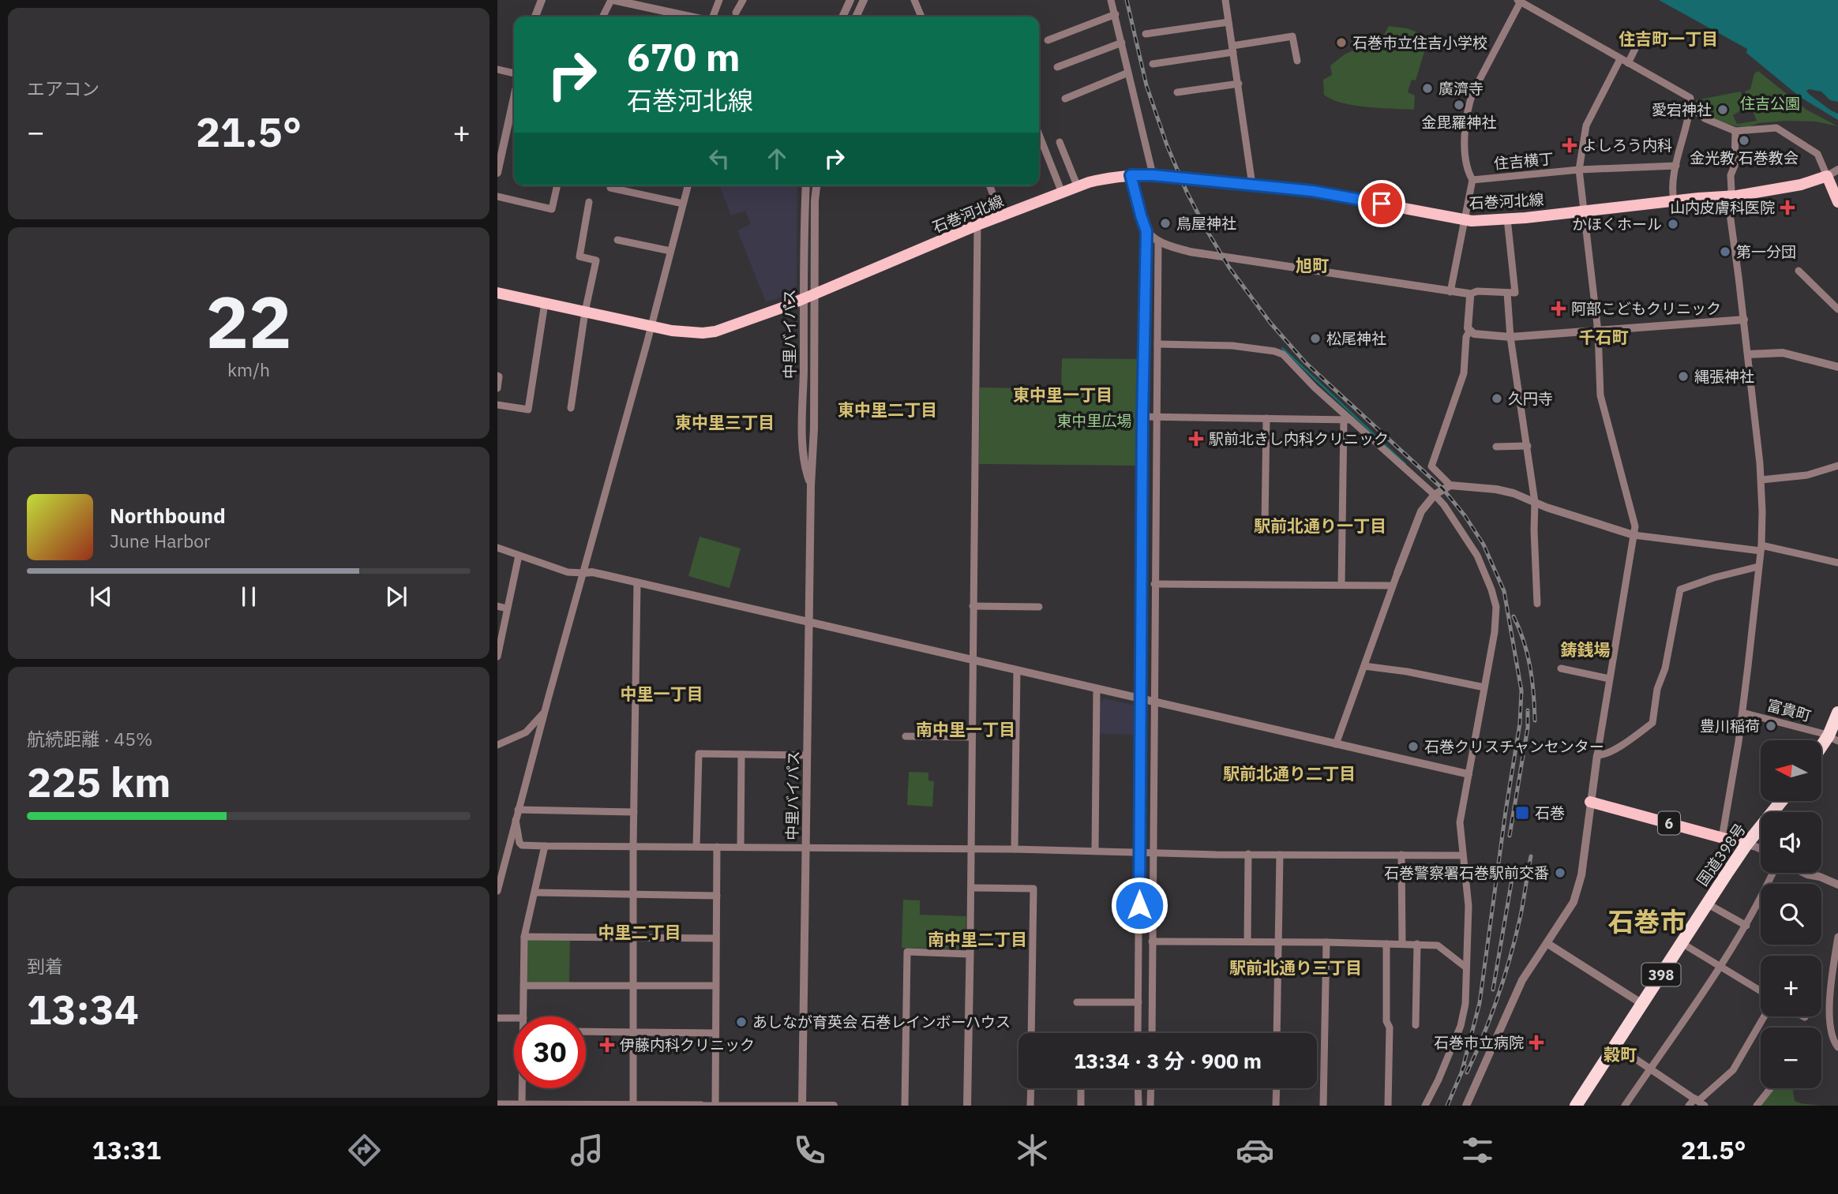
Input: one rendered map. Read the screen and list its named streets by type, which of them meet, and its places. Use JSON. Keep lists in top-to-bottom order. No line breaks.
{"streets":{"highway":["国道398号","398"],"main road":["石巻河北線","6"],"street":["住吉横丁","中里バイパス","富貴町"]},"crossings":[["石巻河北線","中里バイパス"],["6","国道398号"]],"districts":["住吉町一丁目","旭町","千石町","東中里一丁目","東中里二丁目","東中里三丁目","駅前北通り一丁目","鋳銭場","中里一丁目","南中里一丁目","駅前北通り二丁目","石巻市","中里二丁目","南中里二丁目","駅前北通り三丁目","穀町"],"parks":["住吉公園","東中里広場"],"places":{"other":["石巻市立住吉小学校","廣濟寺","金毘羅神社","愛宕神社","金光教 石巻教会","鳥屋神社","かほくホール","第一分団","松尾神社","縄張神社","久円寺","豊川稲荷","石巻クリスチャンセンター","石巻警察署石巻駅前交番","あしなが育英会 石巻レインボーハウス"],"health":["よしろう内科","山内皮膚科医院","阿部こどもクリニック","駅前北きし内科クリニック","石巻市立病院","伊藤内科クリニック"],"transit":["石巻"]},"north":"left","page":{"tile":["エアコン",["22","km/h"],["航続距離 · 45%","225 km"],["到着","13:34"]],"turn":["670 m","石巻河北線"],"heat":["−","21.5°","+"],"song":["Northbound","June Harbor"],"map_buttons":["+","−"],"limit":"30","trip":"13:34 · 3 分 · 900 m","tabs":["13:31","21.5°"]}}
